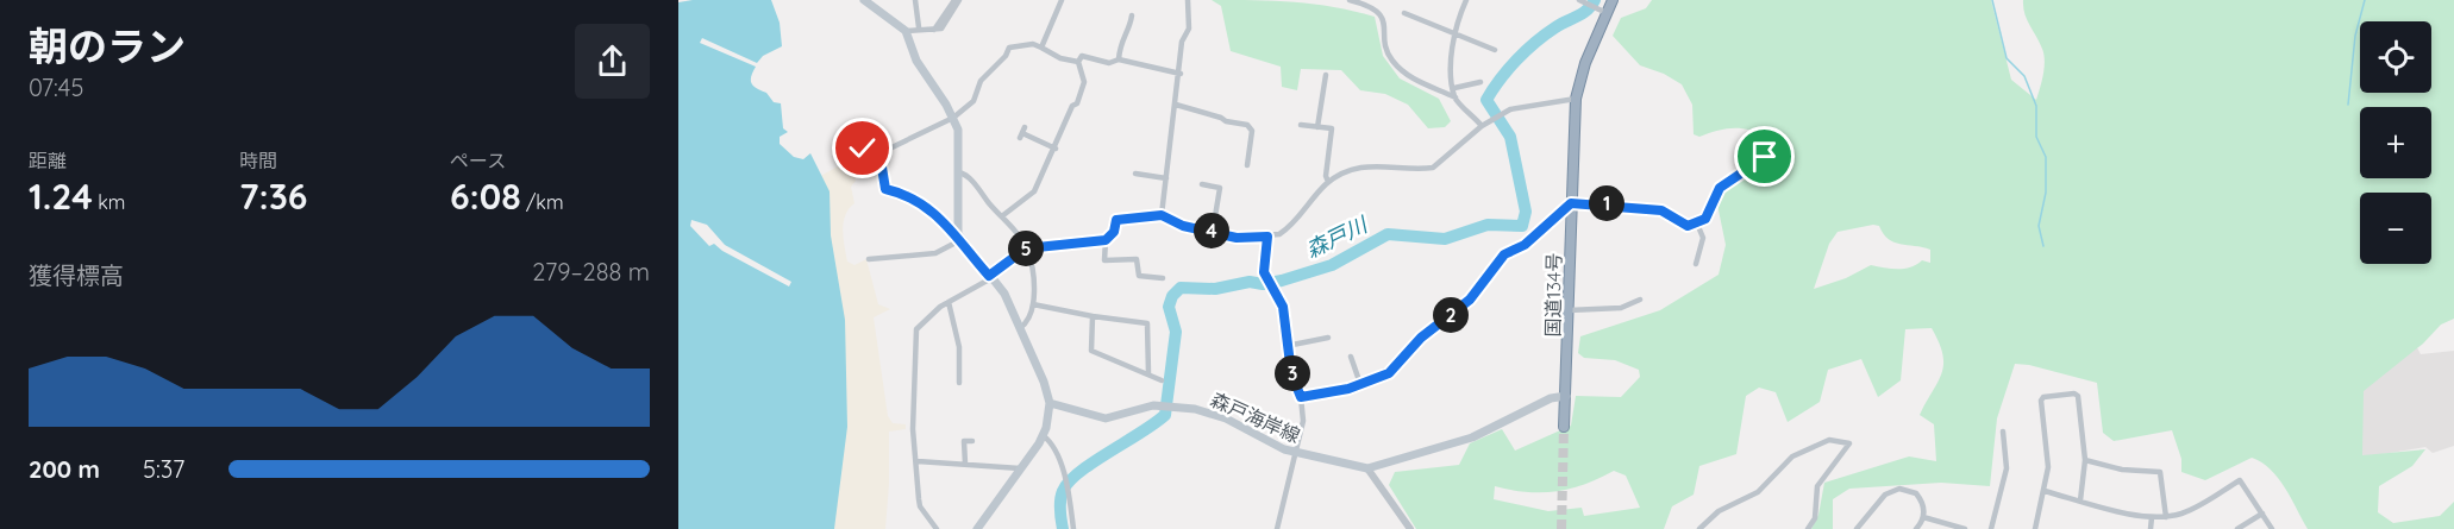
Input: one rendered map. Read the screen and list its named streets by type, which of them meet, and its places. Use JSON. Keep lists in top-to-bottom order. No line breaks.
{"streets":{"highway":["国道134号"],"main road":["森戸海岸線"]},"crossings":[["国道134号","森戸海岸線"]],"water":["森戸川"],"page":{"heading":["朝のラン","07:45"],"map_buttons":["+","−"],"stats":[["距離","1.24 km"],["時間","7:36"],["ペース","6:08 /km"]],"pins":["1","4","5","2","3"],"chart":["獲得標高","279–288 m"],"list":[{"name":"200 m","note":"5:37"}]}}
